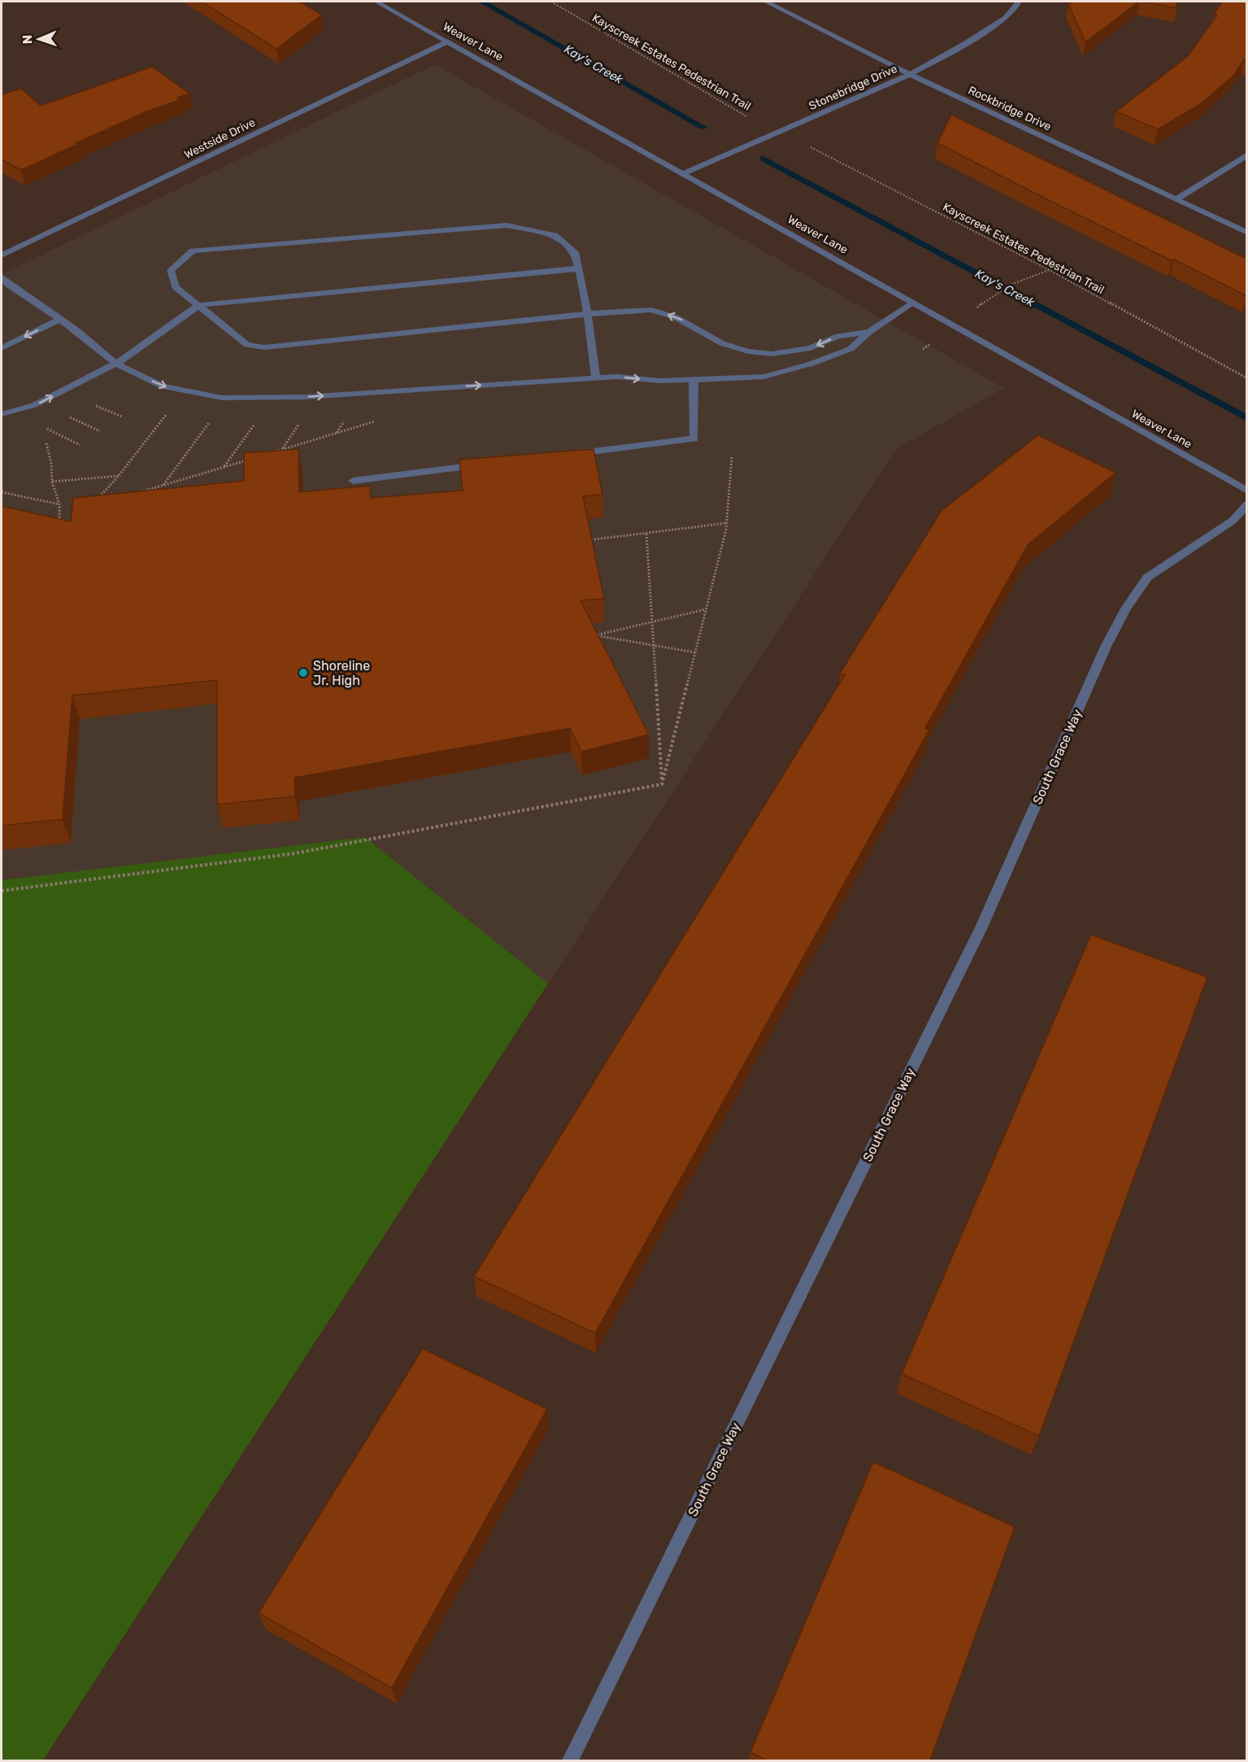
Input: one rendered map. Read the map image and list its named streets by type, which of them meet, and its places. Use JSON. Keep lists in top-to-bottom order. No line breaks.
{"streets":{"street":["Weaver Lane","Stonebridge Drive","Rockbridge Drive","Westside Drive","South Grace Way"],"path":["Kayscreek Estates Pedestrian Trail"]},"crossings":[["Weaver Lane","Stonebridge Drive"],["Weaver Lane","Westside Drive"],["Stonebridge Drive","Rockbridge Drive"]],"water":["Kay's Creek"],"places":["Shoreline Jr. High"],"north":"left"}
